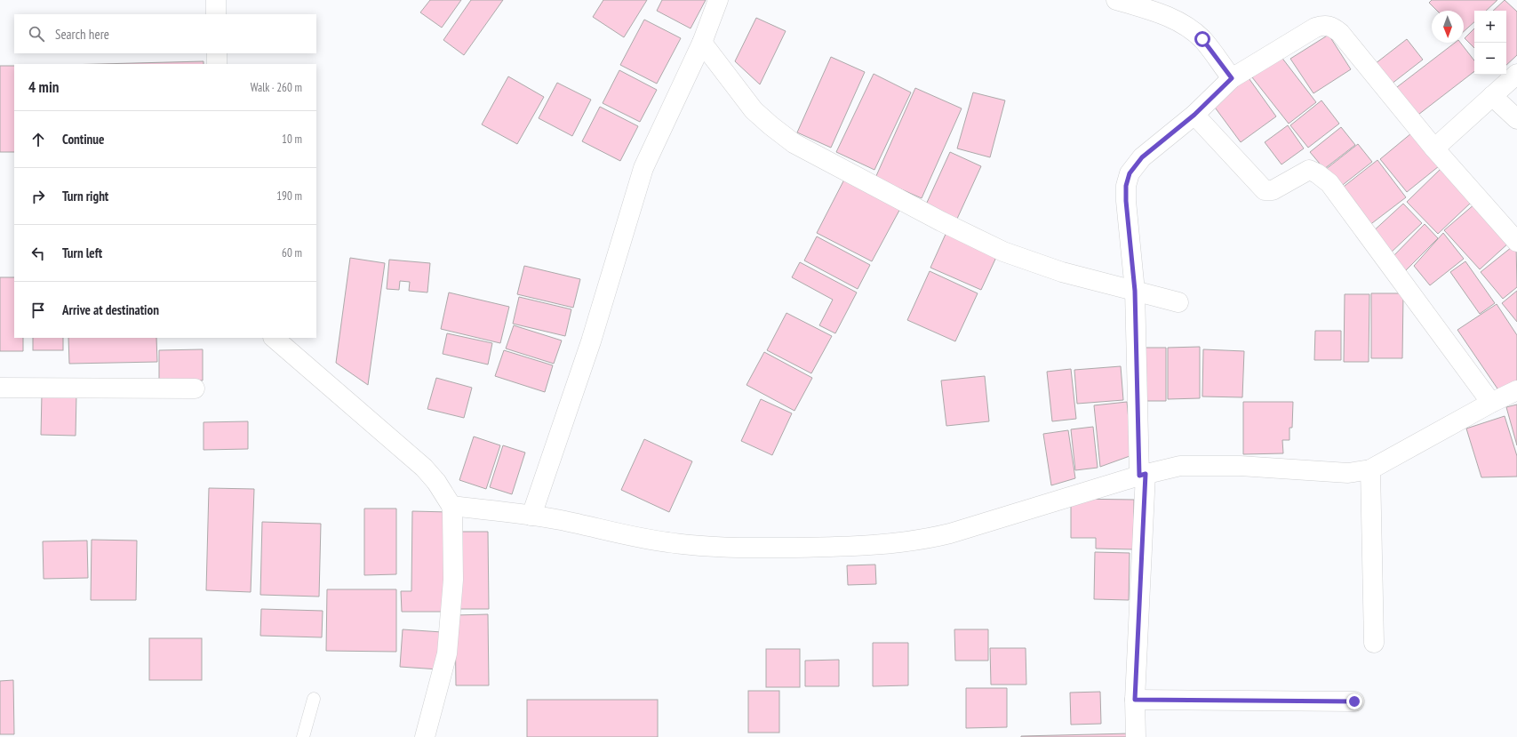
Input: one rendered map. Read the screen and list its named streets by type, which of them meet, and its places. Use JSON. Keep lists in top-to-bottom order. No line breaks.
{"north":"bottom","page":{"map_buttons":["+","−"],"search":"Search here","heading":["4 min","Walk · 260 m"],"list":[["Continue","10 m"],["Turn right","190 m"],["Turn left","60 m"],"Arrive at destination"]}}
